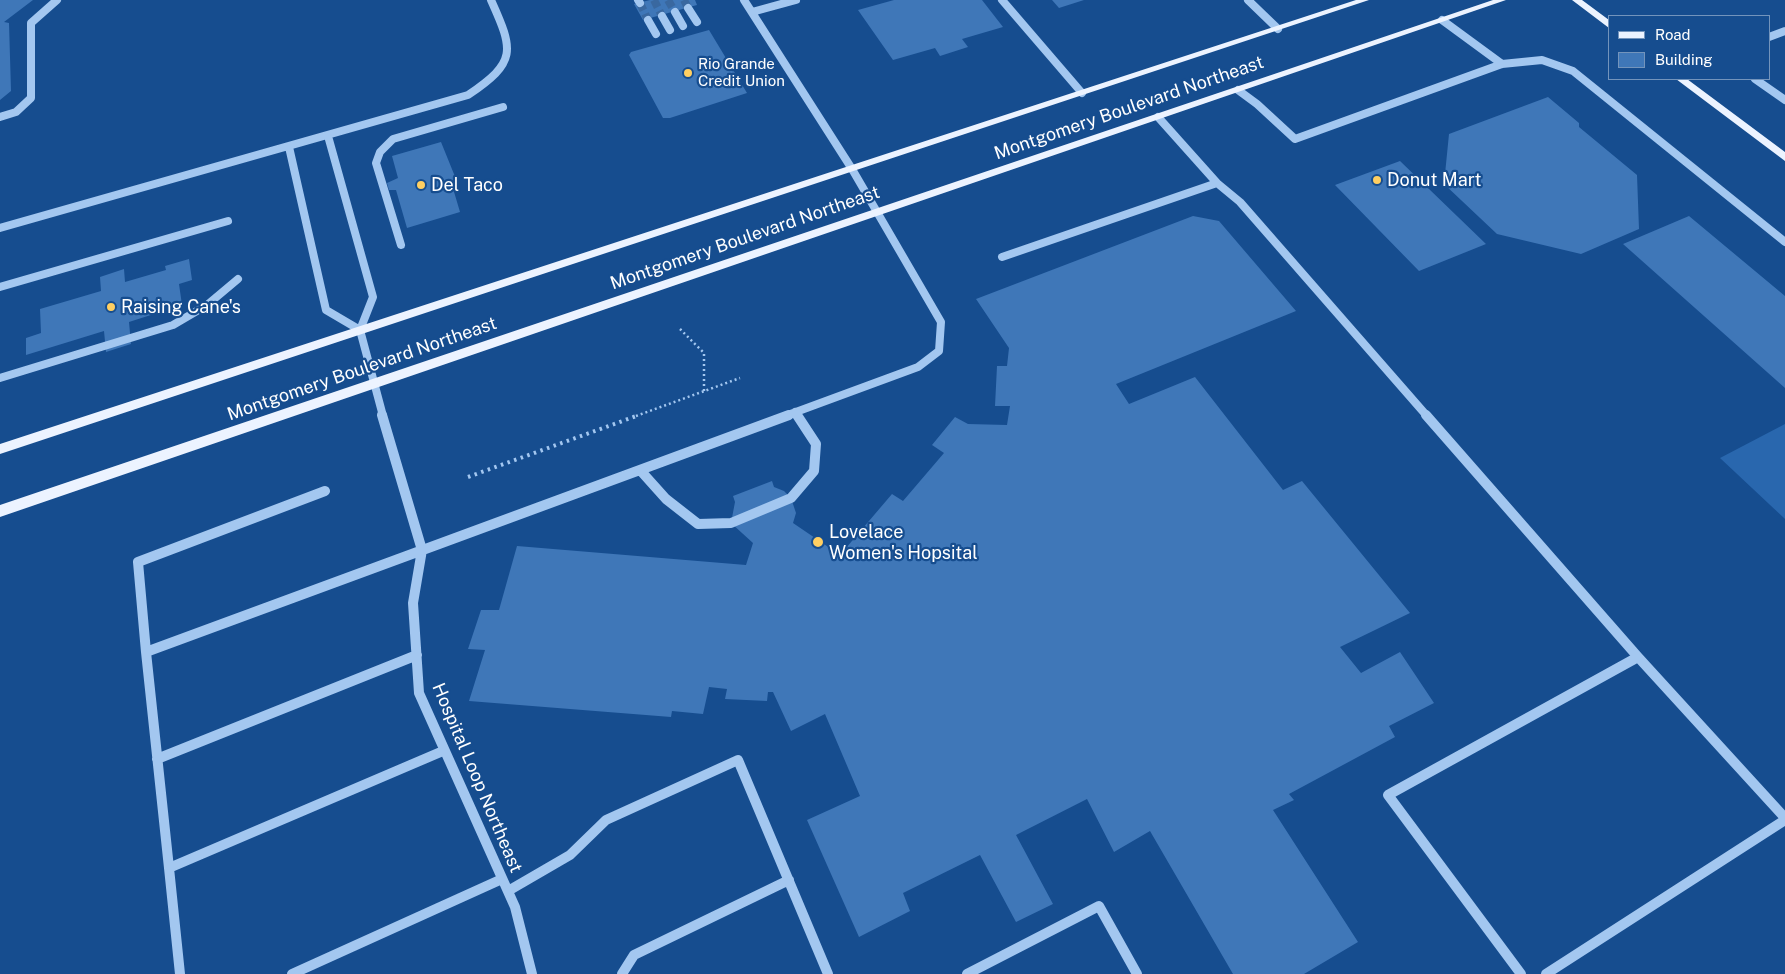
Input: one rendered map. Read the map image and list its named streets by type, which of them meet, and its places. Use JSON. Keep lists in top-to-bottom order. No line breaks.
{"streets":{"main road":["Montgomery Boulevard Northeast"],"street":["Hospital Loop Northeast"]},"crossings":[["Montgomery Boulevard Northeast","Hospital Loop Northeast"]],"places":["Rio Grande Credit Union","Donut Mart","Del Taco","Raising Cane's","Lovelace Women's Hopsital"],"legend":["Road","Building"]}
